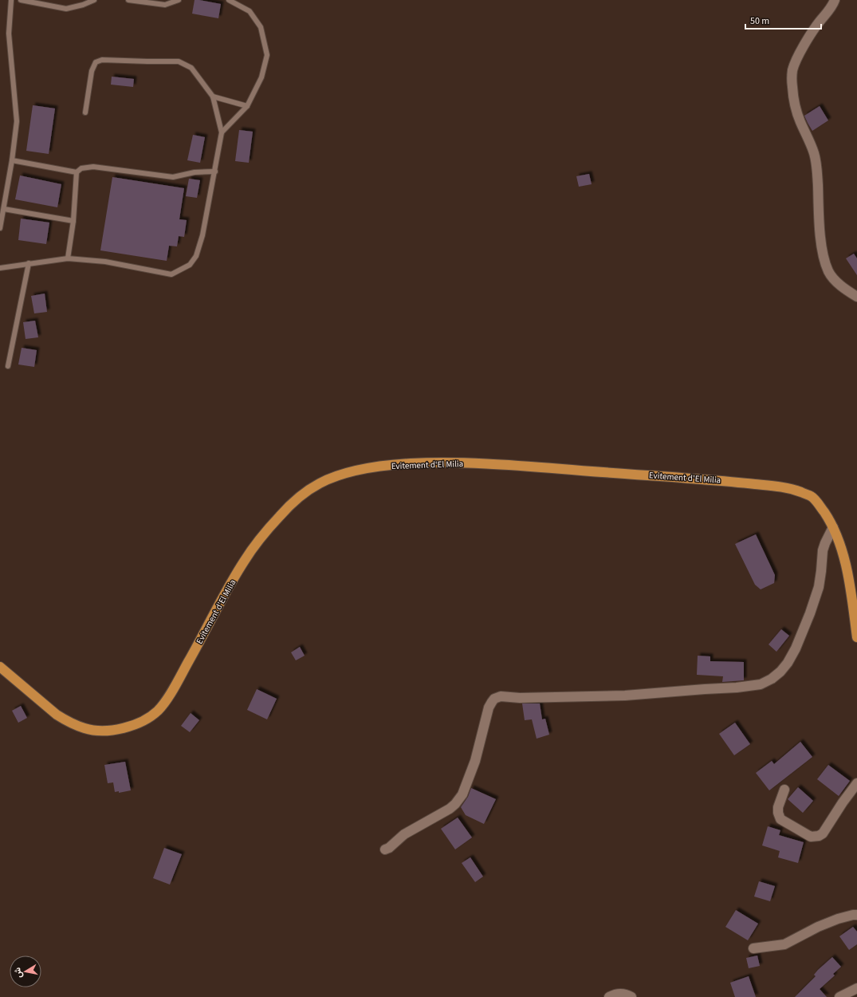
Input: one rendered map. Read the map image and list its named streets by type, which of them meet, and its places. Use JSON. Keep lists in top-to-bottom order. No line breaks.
{"streets":{"main road":["Evitement d'El Milia"]},"scale_bar":"50 m","north":"left"}
